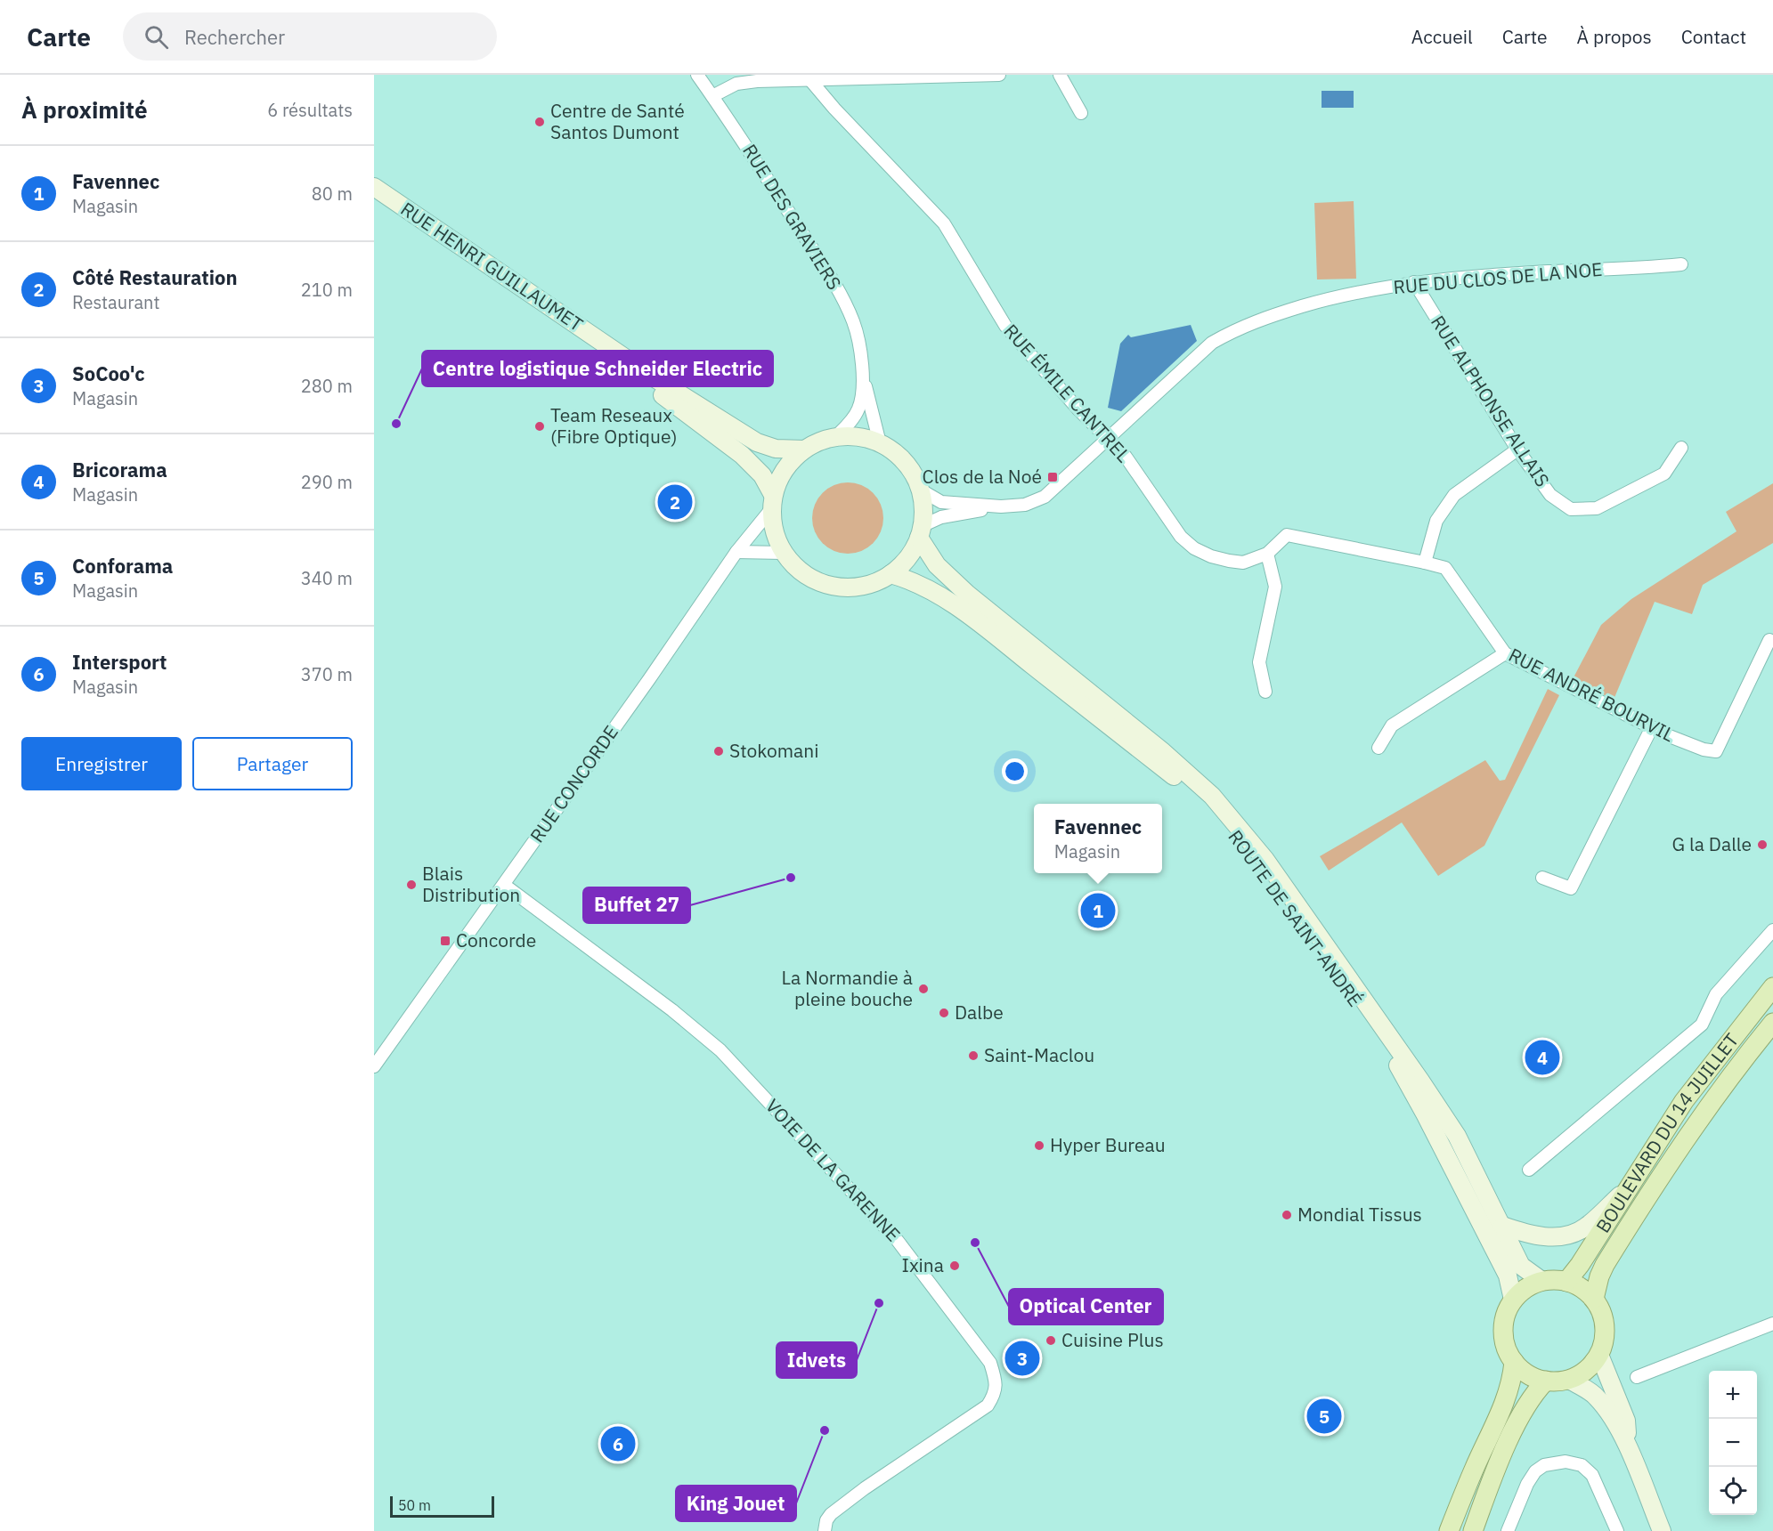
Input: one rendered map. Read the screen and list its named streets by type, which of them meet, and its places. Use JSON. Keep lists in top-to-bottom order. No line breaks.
{"streets":{"main road":["RUE HENRI GUILLAUMET","ROUTE DE SAINT-ANDRÉ","BOULEVARD DU 14 JUILLET"],"street":["RUE DES GRAVIERS","RUE DU CLOS DE LA NOE","RUE ÉMILE CANTREL","RUE ALPHONSE ALLAIS","RUE ANDRÉ BOURVIL","RUE CONCORDE","VOIE DE LA GARENNE"]},"crossings":[["RUE HENRI GUILLAUMET","RUE DU CLOS DE LA NOE"],["RUE HENRI GUILLAUMET","RUE CONCORDE"],["RUE HENRI GUILLAUMET","ROUTE DE SAINT-ANDRÉ"],["RUE DU CLOS DE LA NOE","RUE ÉMILE CANTREL"],["RUE DU CLOS DE LA NOE","RUE ALPHONSE ALLAIS"],["RUE DU CLOS DE LA NOE","RUE CONCORDE"],["RUE DU CLOS DE LA NOE","ROUTE DE SAINT-ANDRÉ"],["RUE ÉMILE CANTREL","RUE ANDRÉ BOURVIL"],["RUE CONCORDE","ROUTE DE SAINT-ANDRÉ"],["RUE CONCORDE","VOIE DE LA GARENNE"],["ROUTE DE SAINT-ANDRÉ","BOULEVARD DU 14 JUILLET"]],"places":{"other":["Centre de Santé Santos Dumont","Centre logistique Schneider Electric","Team Reseaux (Fibre Optique)","Stokomani","G la Dalle","Buffet 27","Blais Distribution","La Normandie à pleine bouche","Dalbe","Saint-Maclou","Hyper Bureau","Mondial Tissus","Optical Center","Ixina","Idvets","Cuisine Plus","King Jouet"],"transit":["Clos de la Noé","Concorde"]},"scale_bar":"50 m","page":{"header":"Carte","search":"Rechercher","nav":["Accueil","Carte","À propos","Contact"],"heading":["À proximité","6 résultats"],"list":[{"mark":"1","name":"Favennec","note":"Magasin","value":"80 m"},{"mark":"2","name":"Côté Restauration","note":"Restaurant","value":"210 m"},{"mark":"3","name":"SoCoo'c","note":"Magasin","value":"280 m"},{"mark":"4","name":"Bricorama","note":"Magasin","value":"290 m"},{"mark":"5","name":"Conforama","note":"Magasin","value":"340 m"},{"mark":"6","name":"Intersport","note":"Magasin","value":"370 m"}],"pins":["2","1","4","3","5","6"],"buttons":["Enregistrer","Partager"],"popup":["Favennec","Magasin"],"map_buttons":["+","−"],"scale":"50 m"}}
